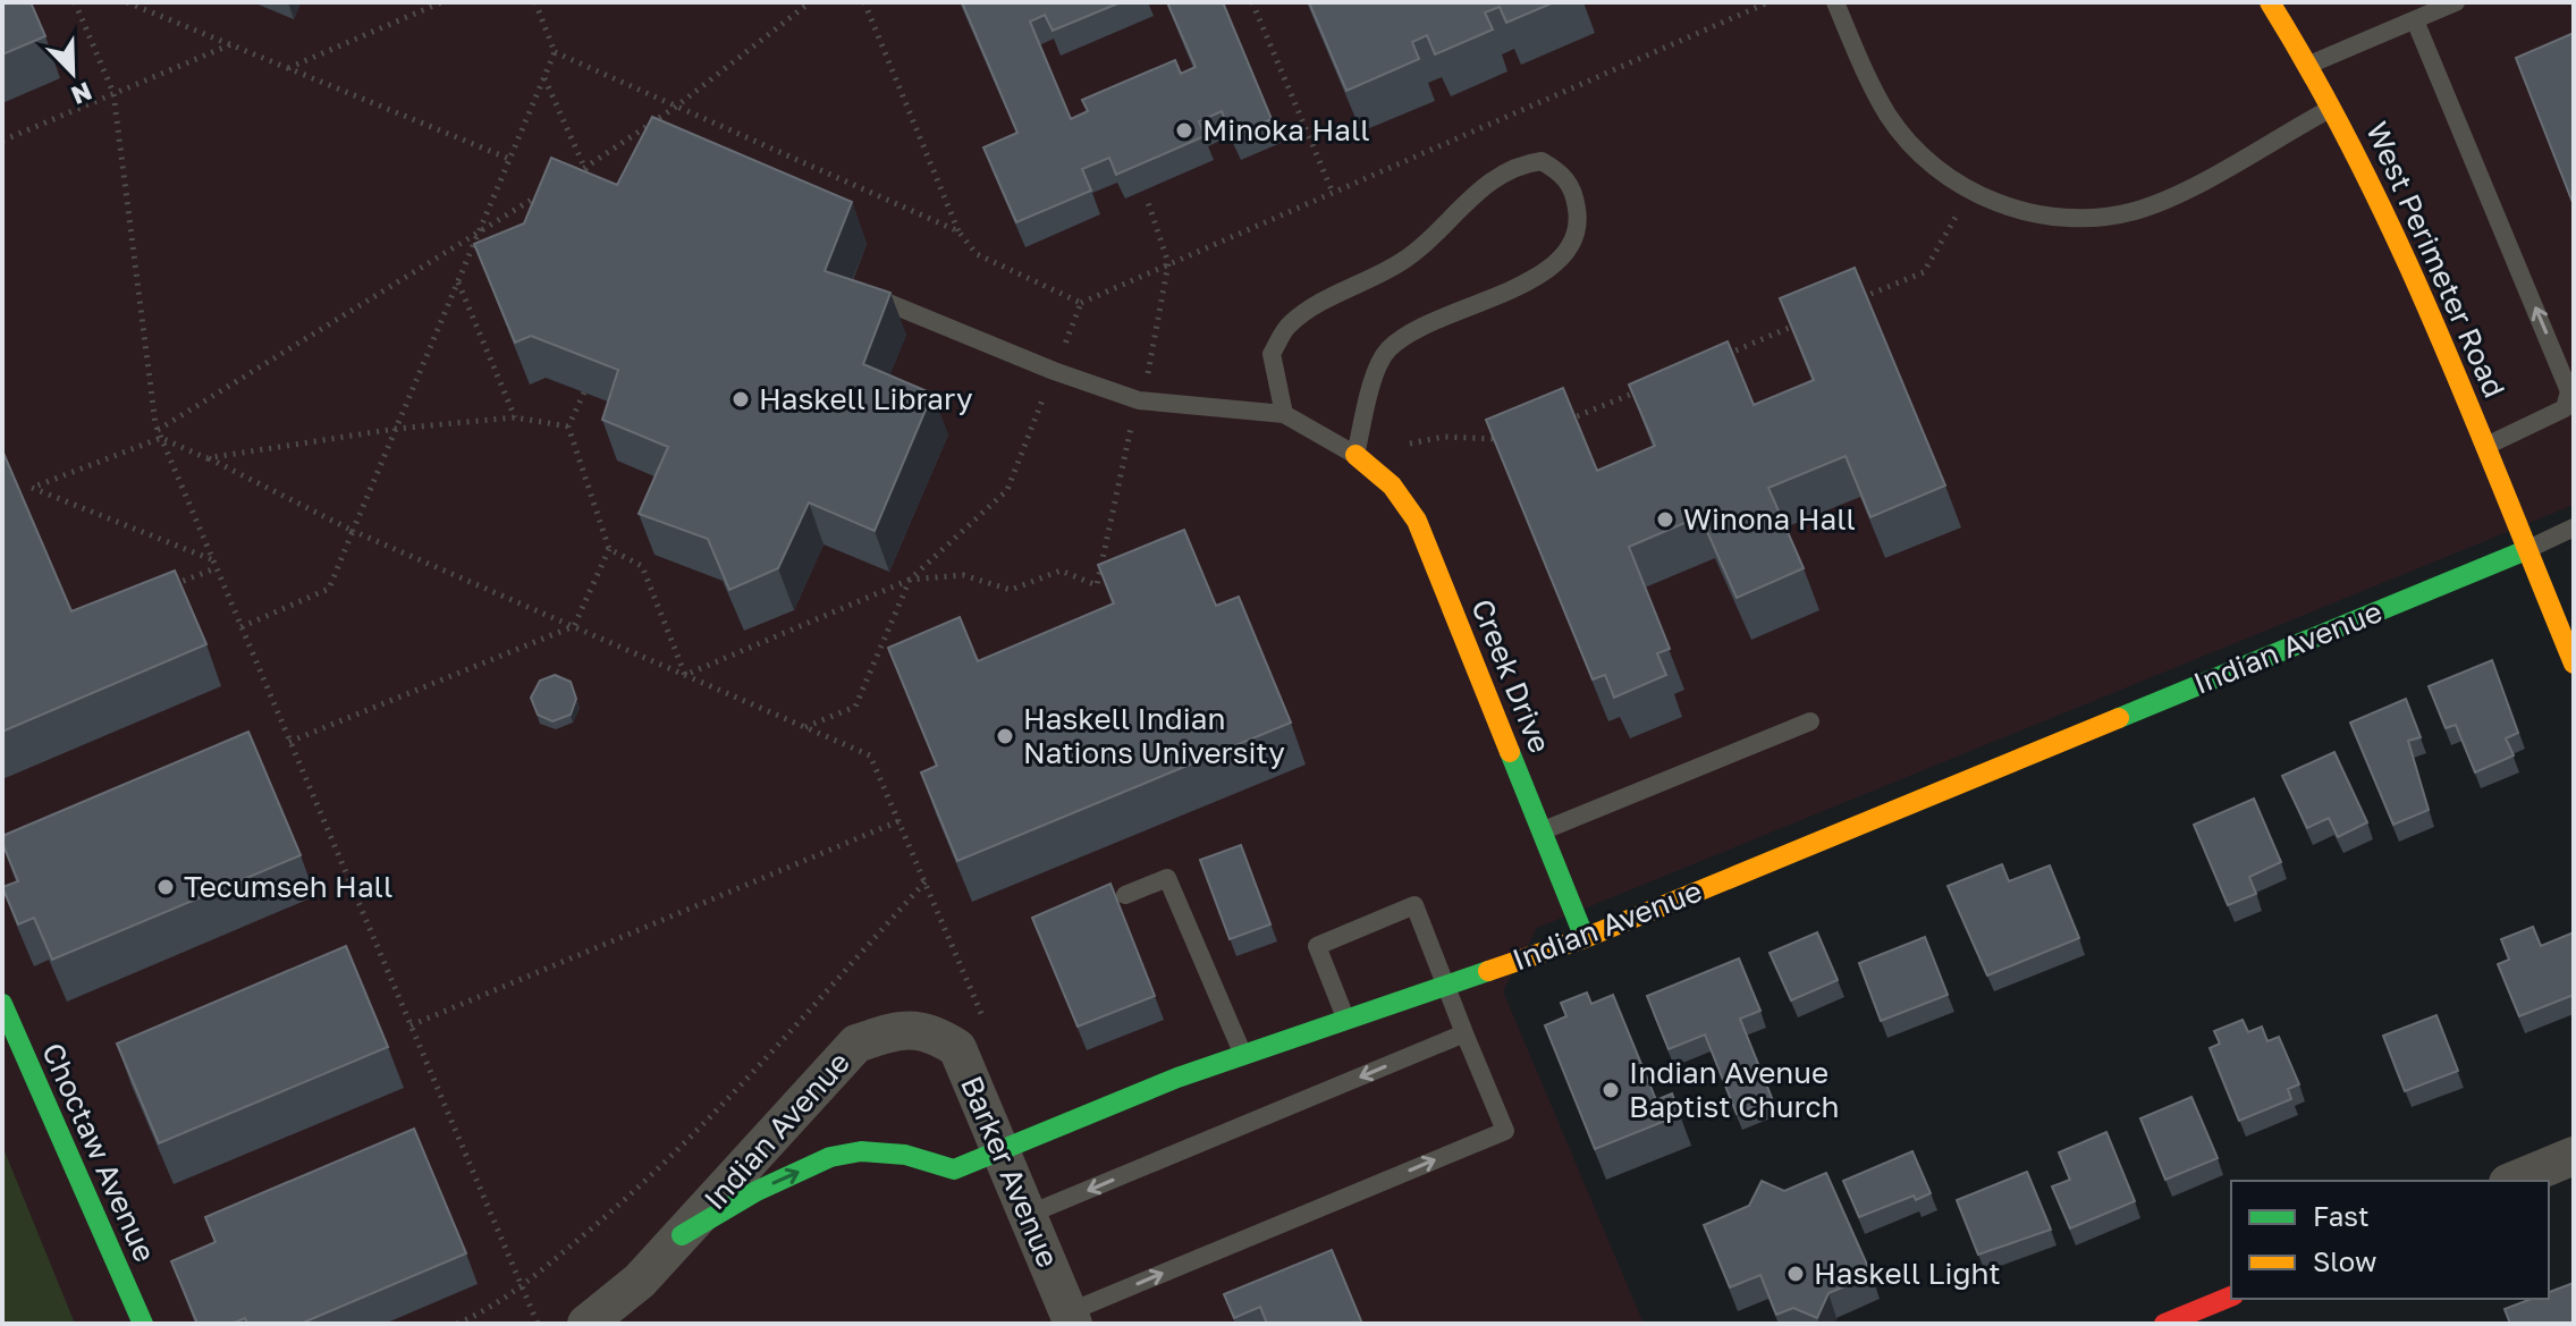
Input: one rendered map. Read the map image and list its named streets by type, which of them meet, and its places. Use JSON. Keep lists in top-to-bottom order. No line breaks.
{"streets":{"street":["West Perimeter Road","Indian Avenue","Creek Drive","Choctaw Avenue","Barker Avenue"]},"crossings":[["West Perimeter Road","Indian Avenue"],["Indian Avenue","Creek Drive"],["Indian Avenue","Barker Avenue"]],"places":["Minoka Hall","Haskell Library","Winona Hall","Haskell Indian Nations University","Tecumseh Hall","Indian Avenue Baptist Church","Haskell Light"],"legend":["Fast","Slow"],"north":"bottom right"}
